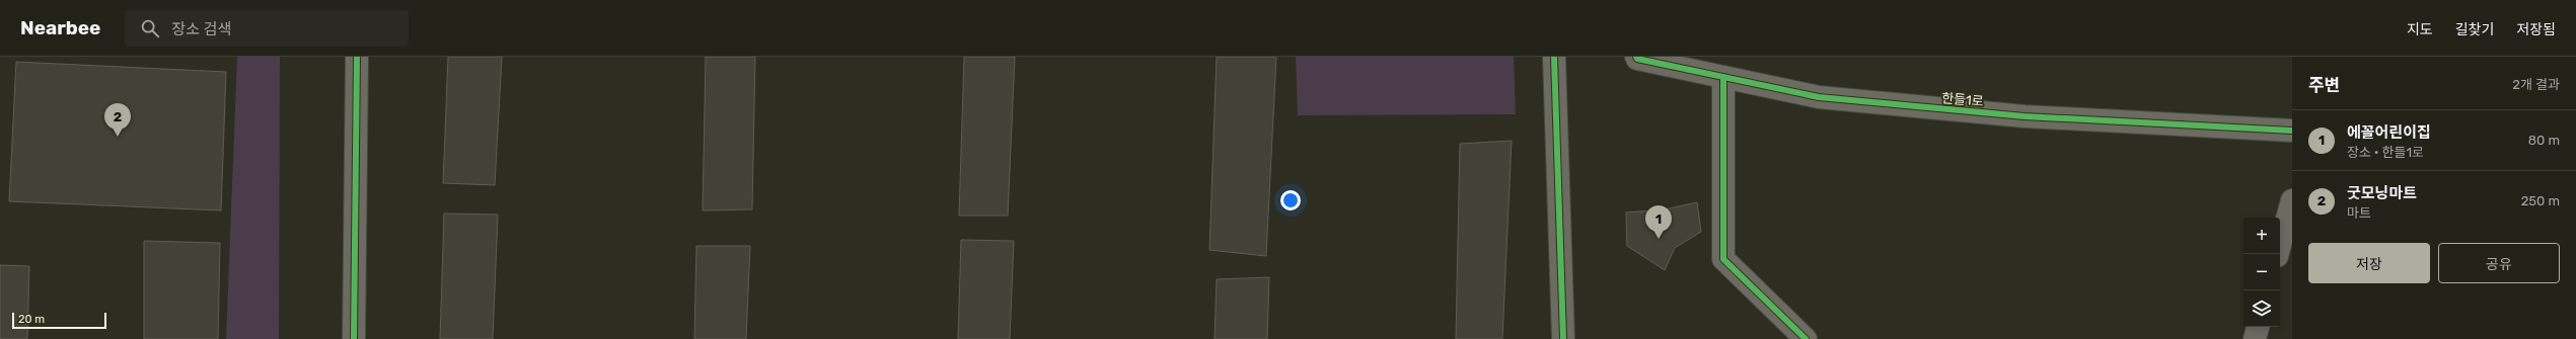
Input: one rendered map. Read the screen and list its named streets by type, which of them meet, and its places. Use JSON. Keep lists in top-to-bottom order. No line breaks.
{"streets":{"street":["한들1로"]},"scale_bar":"20 m","page":{"header":"Nearbee","search":"장소 검색","nav":["지도","길찾기","저장됨"],"heading":["주변","2개 결과"],"pins":["2","1"],"list":[{"mark":"1","name":"에꼴어린이집","note":"장소 · 한들1로","value":"80 m"},{"mark":"2","name":"굿모닝마트","note":"마트","value":"250 m"}],"map_buttons":["+","−"],"buttons":["저장","공유"],"scale":"20 m"}}
